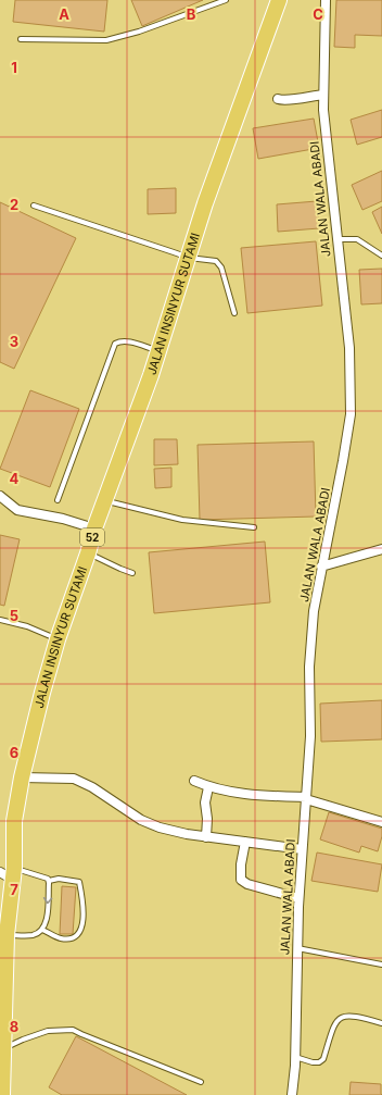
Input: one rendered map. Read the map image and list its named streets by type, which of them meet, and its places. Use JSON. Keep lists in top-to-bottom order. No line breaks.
{"streets":{"highway":["JALAN INSINYUR SUTAMI","52"],"street":["JALAN WALA ABADI"]},"grid":{"columns":["A","B","C"],"rows":["1","2","3","4","5","6","7","8"]}}
